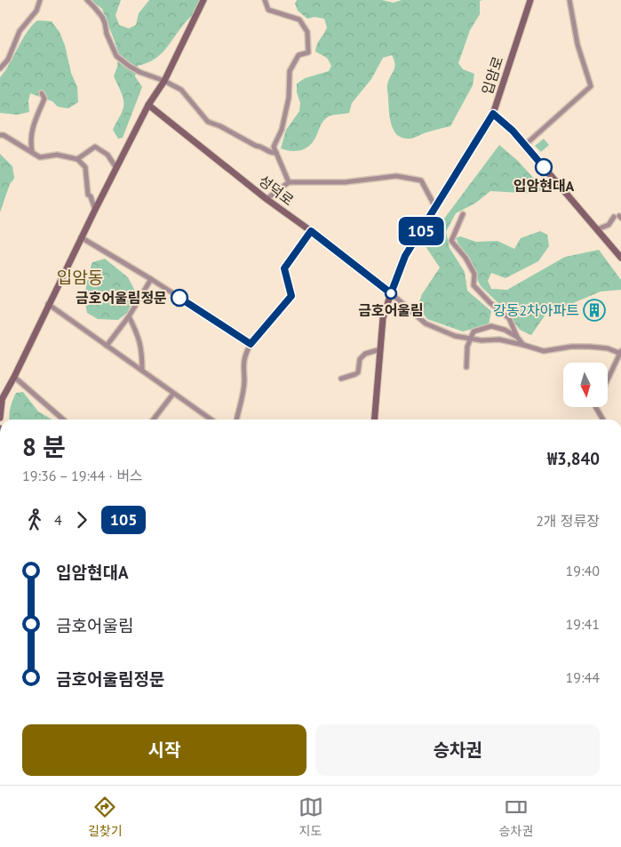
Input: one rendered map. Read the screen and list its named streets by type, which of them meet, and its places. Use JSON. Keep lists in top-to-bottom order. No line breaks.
{"streets":{"street":["입암로","성덕로"]},"crossings":[["입암로","성덕로"]],"districts":["입암동"],"places":{"other":["입암현대A","금호어울림","금호어울림정문"],"building":["강동2차아파트"]},"lines":["bus line 105"],"north":"bottom","page":{"on_map":"105","heading":["8 분","19:36 – 19:44 · 버스","₩3,840"],"legs":["4","105","2개 정류장"],"list":[{"name":"입암현대A","value":"19:40"},{"name":"금호어울림","value":"19:41"},{"name":"금호어울림정문","value":"19:44"}],"buttons":["시작","승차권"],"tabs":["길찾기","지도","승차권"]}}
